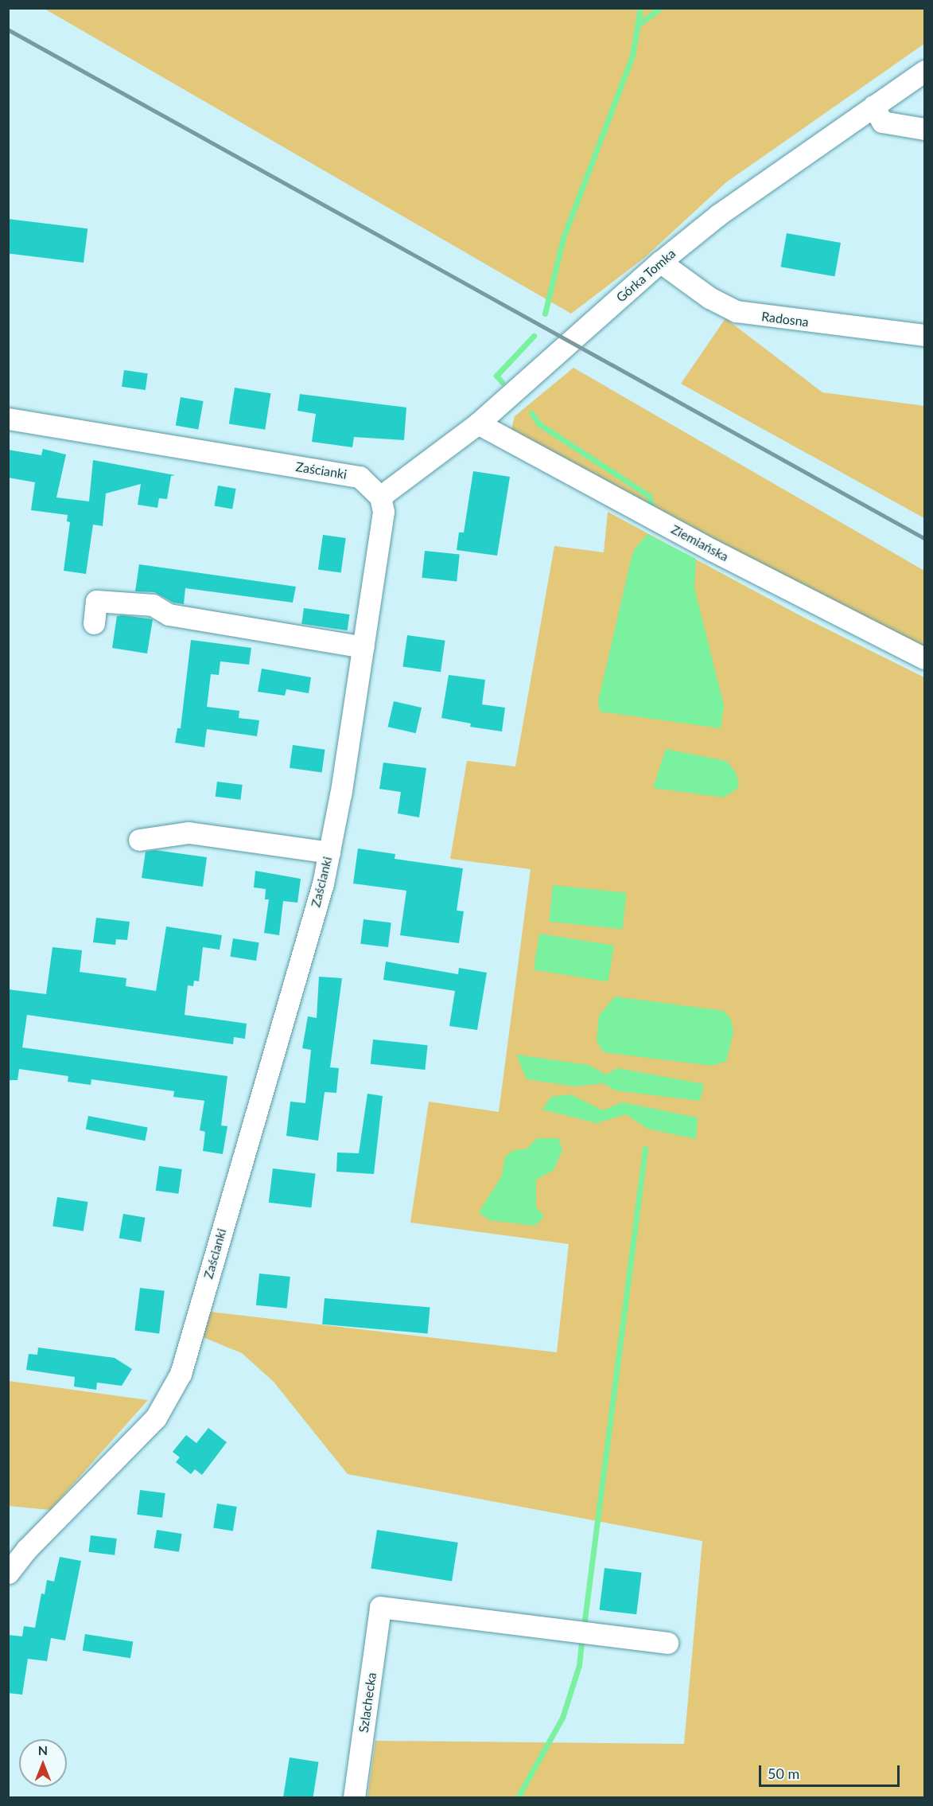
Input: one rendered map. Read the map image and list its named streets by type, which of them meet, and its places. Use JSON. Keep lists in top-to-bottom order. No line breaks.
{"streets":{"street":["Górka Tomka","Radosna","Zaścianki","Ziemiańska","Szlachecka"]},"crossings":[["Górka Tomka","Radosna"],["Górka Tomka","Zaścianki"],["Górka Tomka","Ziemiańska"]],"scale_bar":"50 m","north":"top"}
